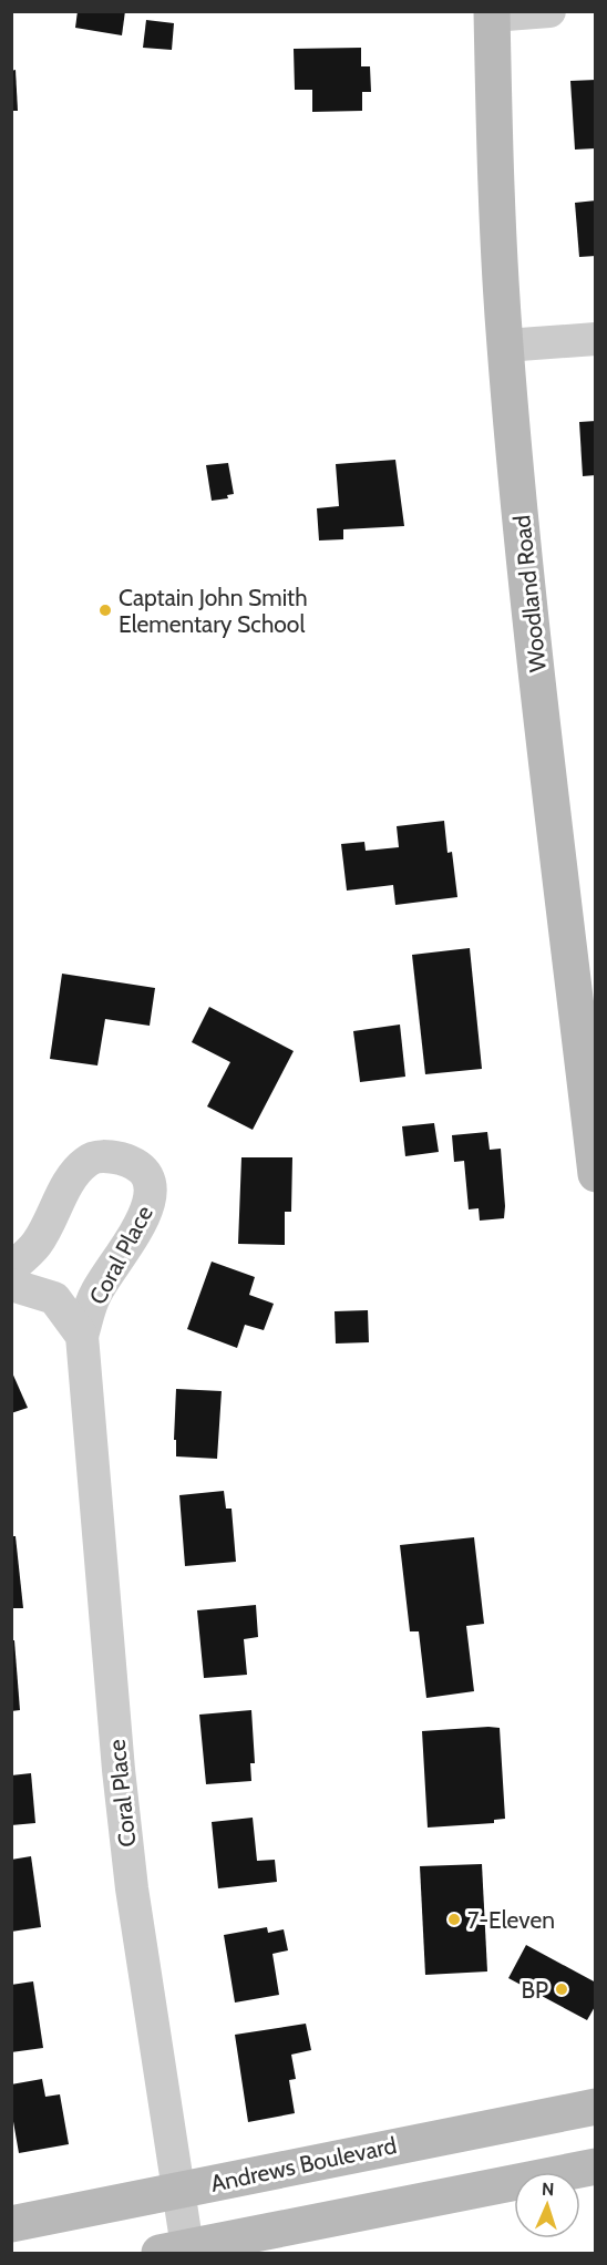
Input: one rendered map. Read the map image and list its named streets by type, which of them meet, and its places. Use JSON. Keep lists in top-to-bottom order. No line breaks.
{"streets":{"main road":["Woodland Road","Andrews Boulevard"],"street":["Coral Place"]},"crossings":[["Coral Place","Andrews Boulevard"]],"places":["Captain John Smith Elementary School","7-Eleven","BP"],"north":"top"}
